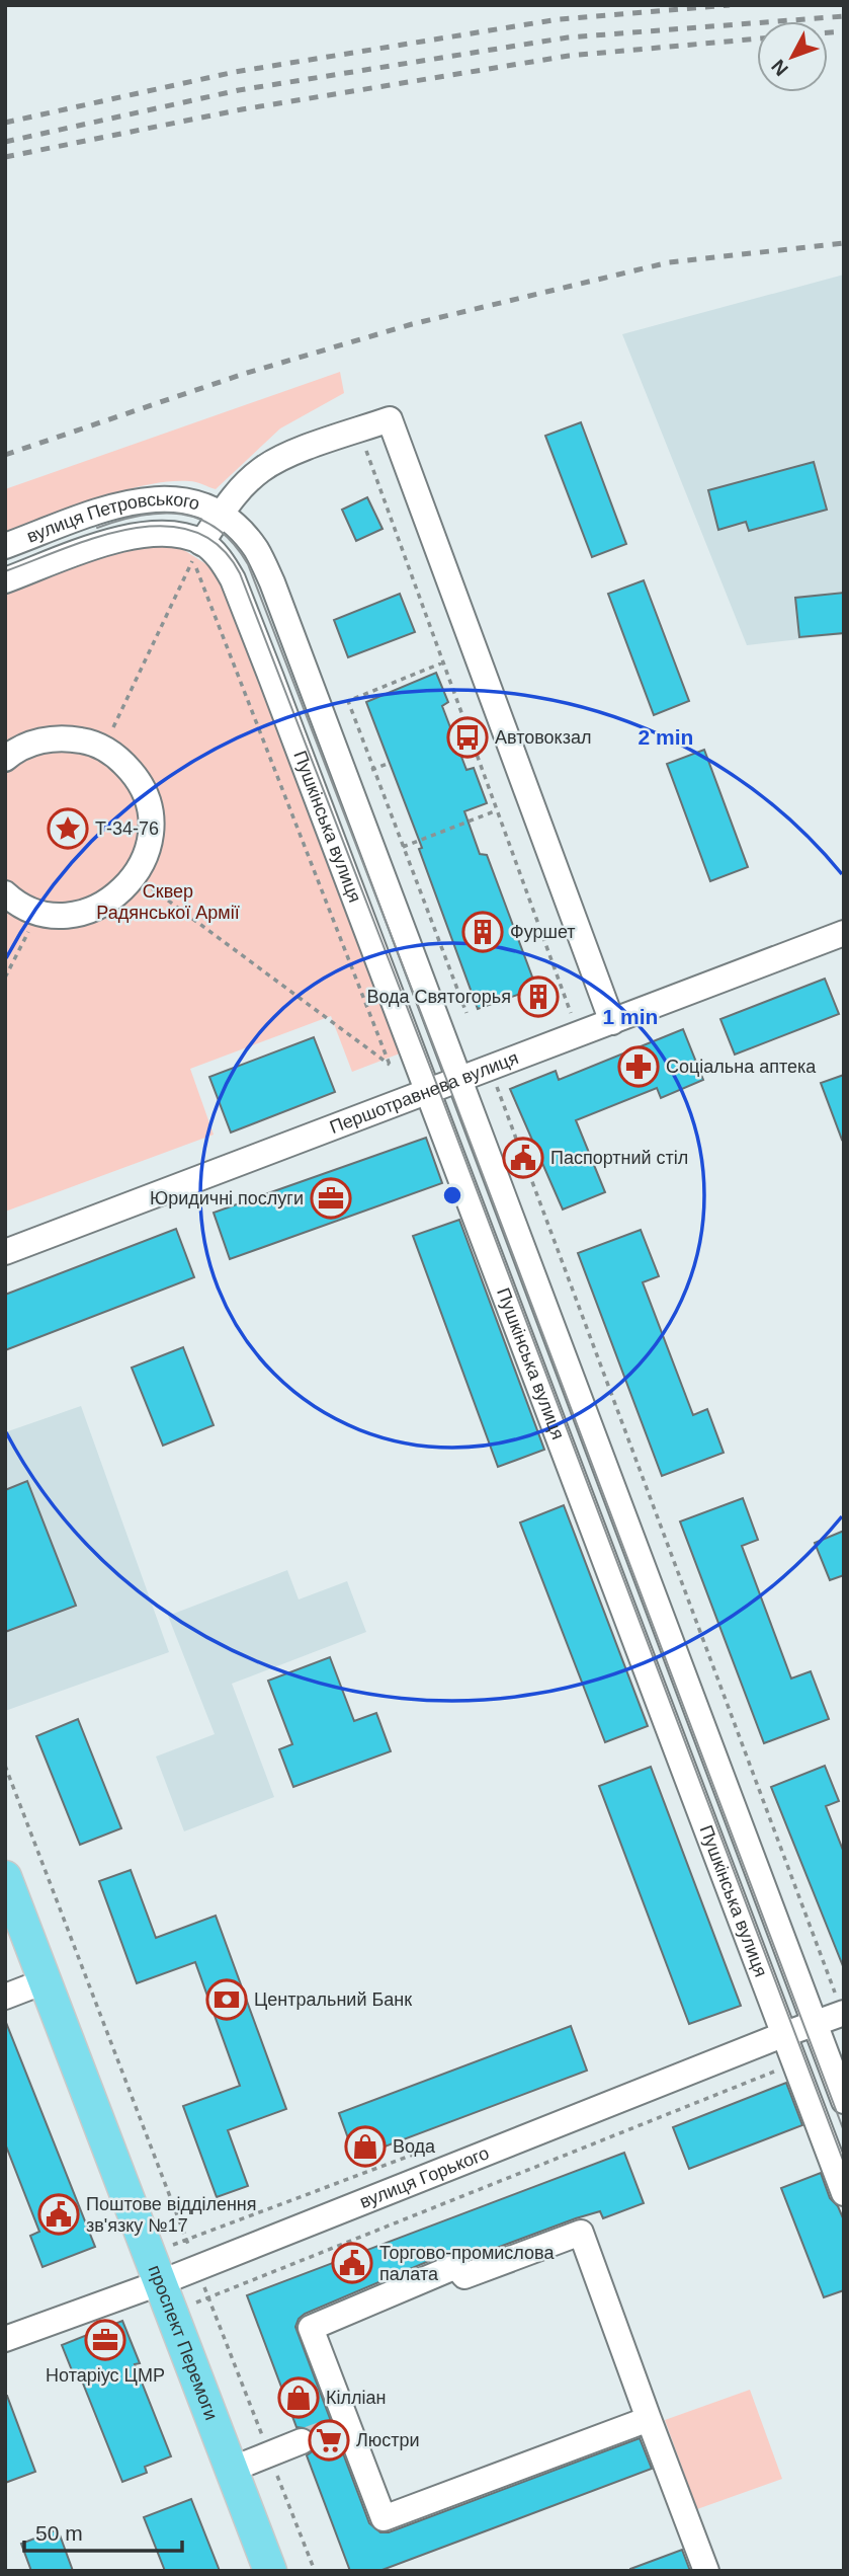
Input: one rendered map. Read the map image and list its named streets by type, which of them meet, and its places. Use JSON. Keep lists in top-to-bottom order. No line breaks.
{"streets":{"main road":["проспект Перемоги"],"street":["вулиця Петровського","Пушкінська вулиця","Першотравнева вулиця","вулиця Горького"]},"crossings":[["вулиця Петровського","Пушкінська вулиця"],["Пушкінська вулиця","Першотравнева вулиця"],["Пушкінська вулиця","вулиця Горького"],["вулиця Горького","проспект Перемоги"]],"parks":["Сквер Радянської Армії"],"places":{"bus stop":["Автовокзал"],"place":["Т-34-76"],"building":["Фуршет","Вода Святогорья"],"pharmacy":["Соціальна аптека"],"public building":["Паспортний стіл","Поштове відділення зв'язку №17","Торгово-промислова палата"],"office":["Юридичні послуги","Нотаріус ЦМР"],"bank":["Центральний Банк"],"shop":["Вода","Кілліан"],"supermarket":["Люстри"]},"scale_bar":"50 m","north":"bottom left","rings":["2 min","1 min"]}
